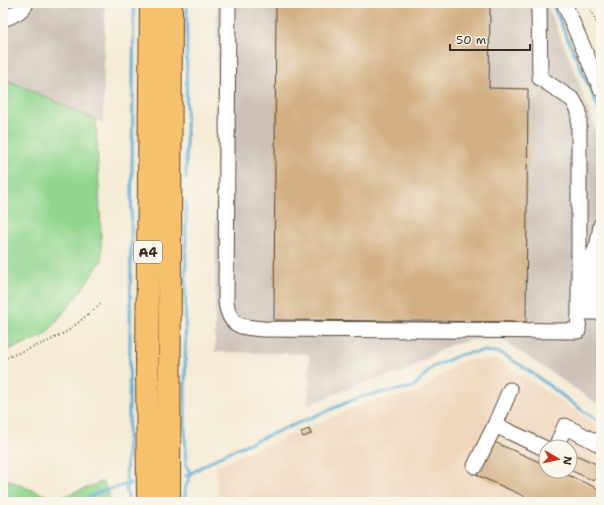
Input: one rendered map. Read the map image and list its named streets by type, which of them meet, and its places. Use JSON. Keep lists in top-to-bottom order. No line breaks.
{"streets":{"highway":["A4"]},"scale_bar":"50 m","north":"right"}
